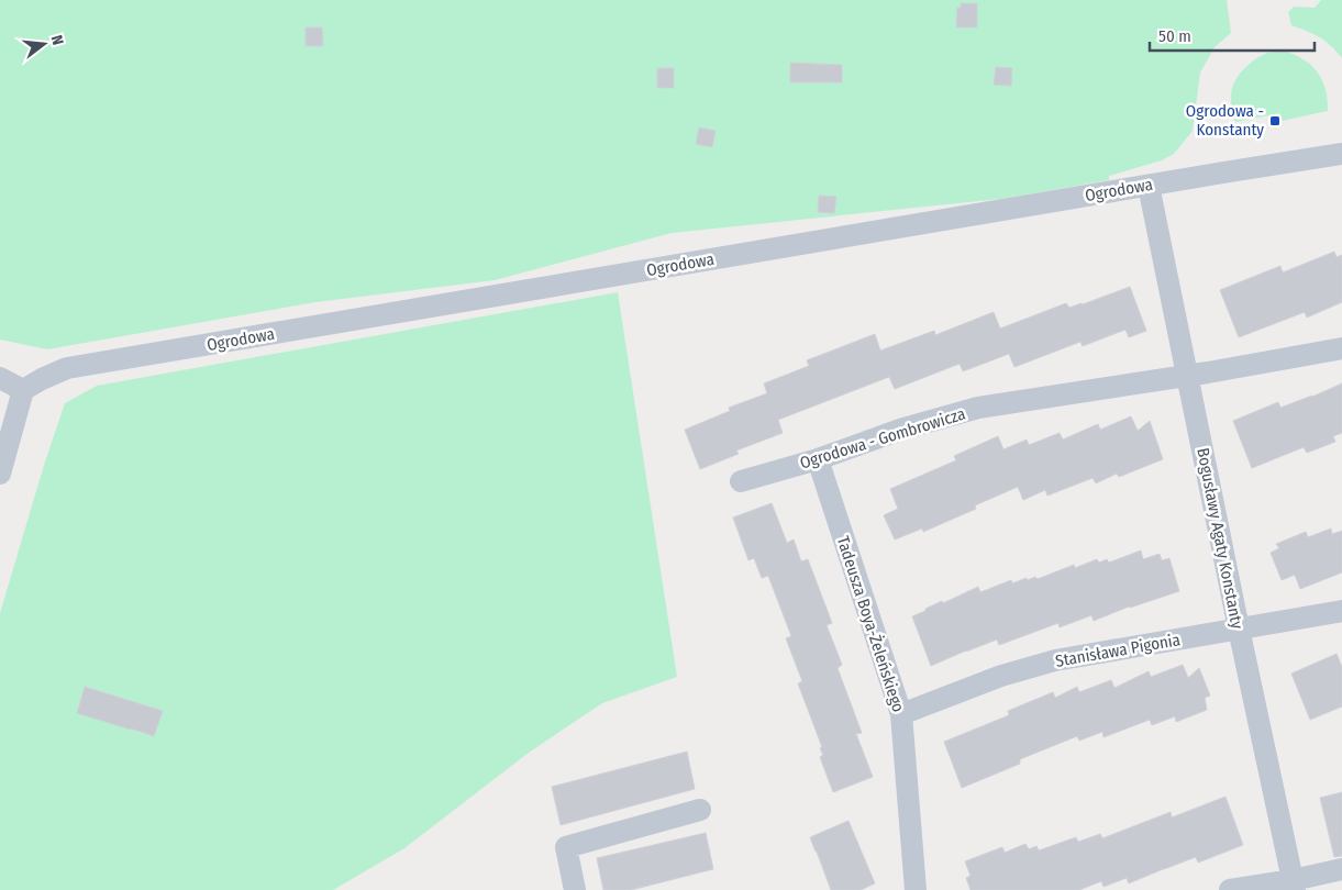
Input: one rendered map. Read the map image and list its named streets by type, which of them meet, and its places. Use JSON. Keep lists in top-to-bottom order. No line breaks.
{"streets":{"street":["Ogrodowa","Ogrodowa - Gombrowicza","Bogusławy Agaty Konstanty","Tadeusza Boya-Żeleńskiego","Stanisława Pigonia"]},"crossings":[["Ogrodowa","Bogusławy Agaty Konstanty"],["Ogrodowa - Gombrowicza","Bogusławy Agaty Konstanty"],["Ogrodowa - Gombrowicza","Tadeusza Boya-Żeleńskiego"],["Bogusławy Agaty Konstanty","Stanisława Pigonia"],["Tadeusza Boya-Żeleńskiego","Stanisława Pigonia"]],"places":{"transit":["Ogrodowa - Konstanty"]},"scale_bar":"50 m","north":"right"}
